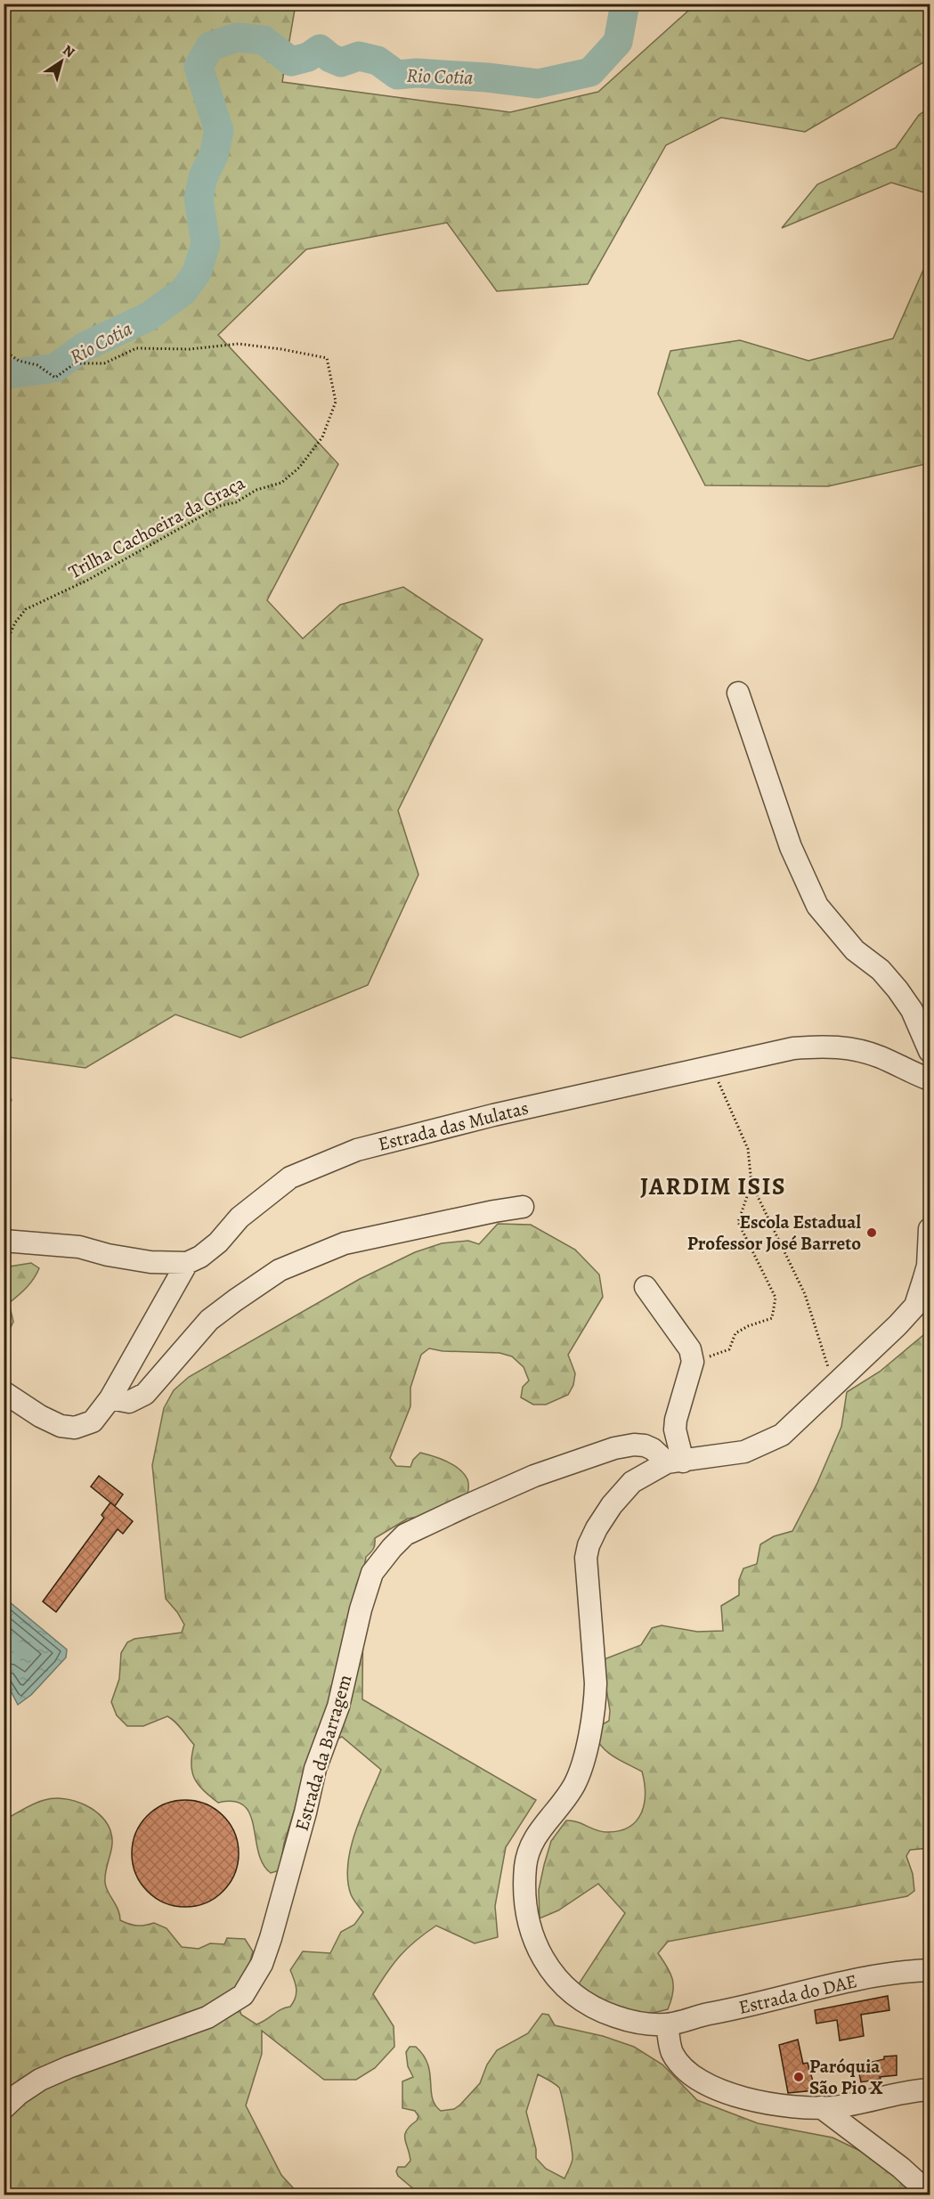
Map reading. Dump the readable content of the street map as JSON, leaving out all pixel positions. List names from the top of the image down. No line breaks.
{"streets":{"street":["Estrada das Mulatas","Estrada da Barragem","Estrada do DAE"],"path":["Trilha Cachoeira da Graça"]},"crossings":[["Estrada da Barragem","Estrada do DAE"]],"districts":["JARDIM ISIS"],"water":["Rio Cotia"],"places":["Escola Estadual Professor José Barreto","Paróquia São Pio X"],"north":"top right"}
